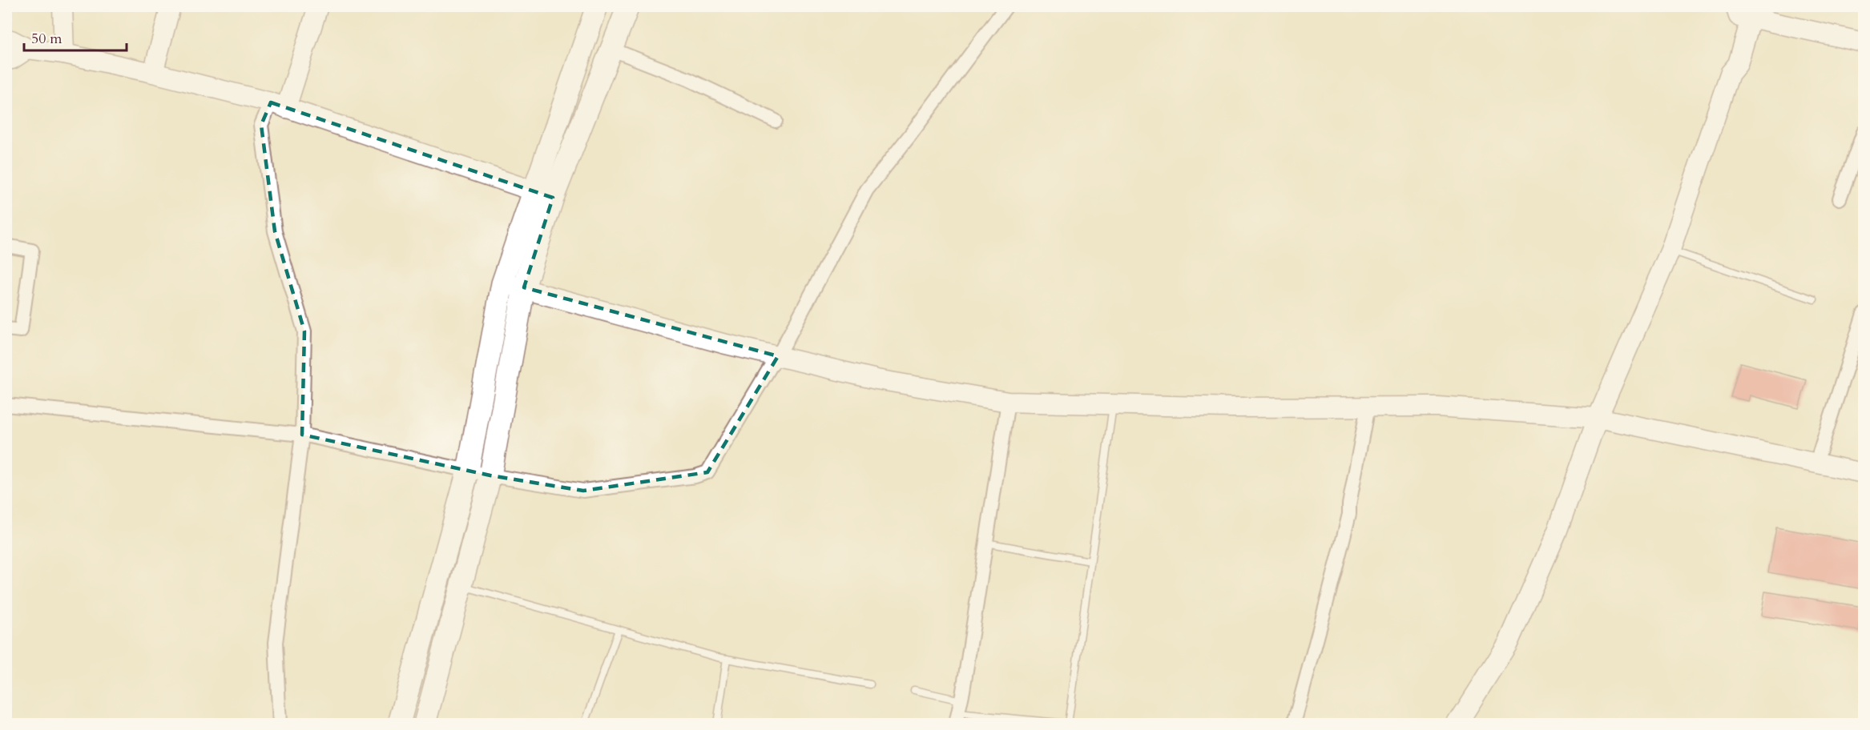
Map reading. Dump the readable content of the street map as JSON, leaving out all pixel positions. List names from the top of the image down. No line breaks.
{"scale_bar":"50 m"}
